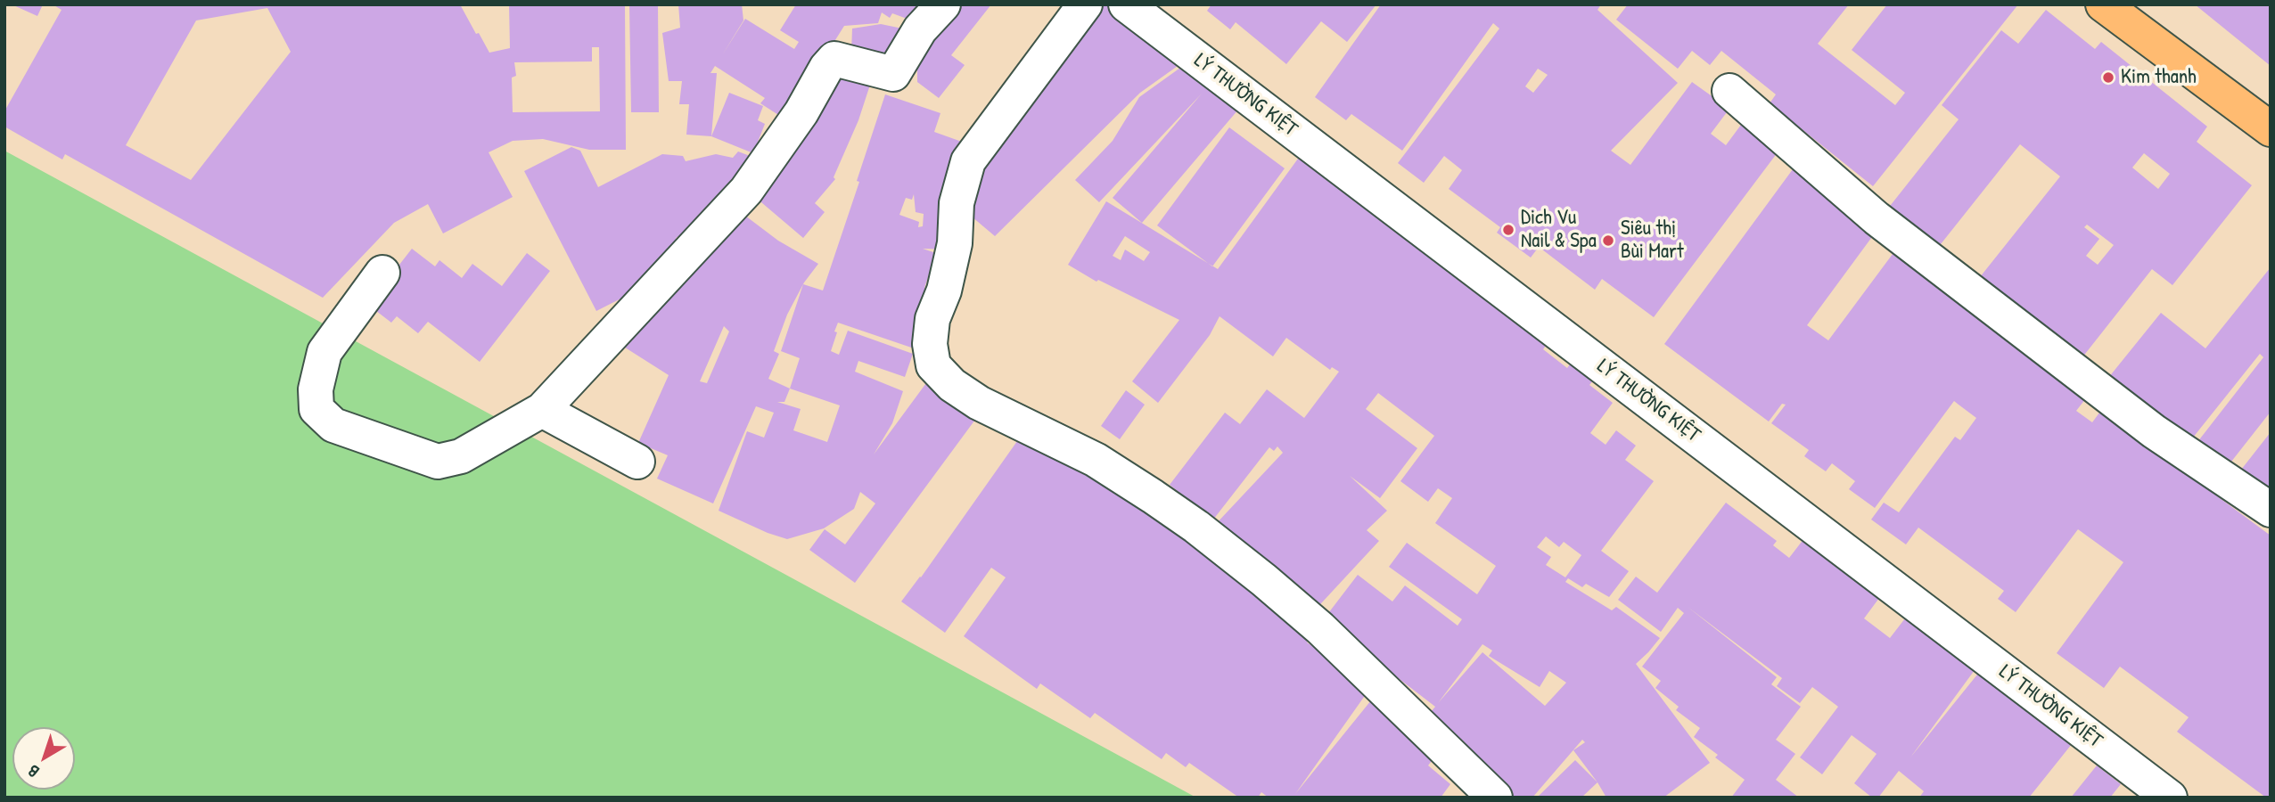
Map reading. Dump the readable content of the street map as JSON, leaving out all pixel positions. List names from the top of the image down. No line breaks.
{"streets":{"street":["LÝ THƯỜNG KIỆT"]},"places":["Kim thanh","Dich Vu Nail & Spa","Siêu thị Bùi Mart"],"north":"bottom left"}
